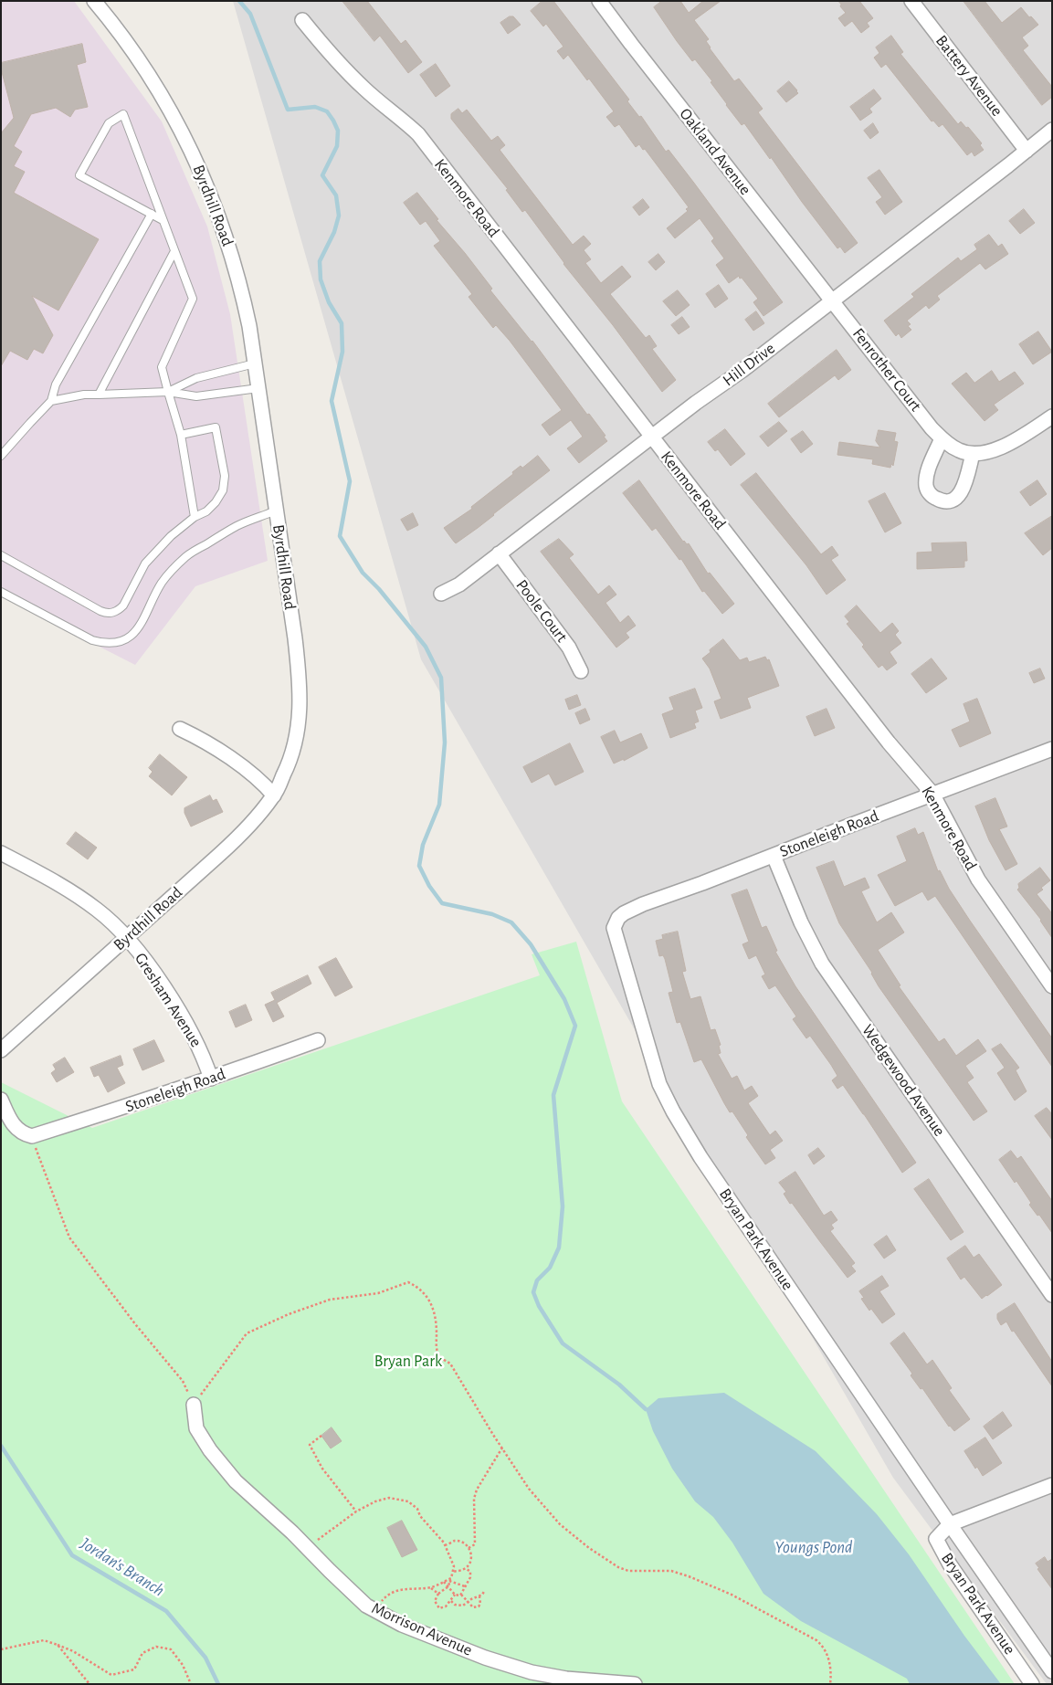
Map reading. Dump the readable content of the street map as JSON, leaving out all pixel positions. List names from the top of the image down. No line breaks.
{"streets":{"street":["Battery Avenue","Oakland Avenue","Kenmore Road","Byrdhill Road","Hill Drive","Fenrother Court","Poole Court","Stoneleigh Road","Gresham Avenue","Wedgewood Avenue","Bryan Park Avenue","Morrison Avenue"]},"crossings":[["Battery Avenue","Hill Drive"],["Oakland Avenue","Hill Drive"],["Oakland Avenue","Fenrother Court"],["Kenmore Road","Hill Drive"],["Kenmore Road","Stoneleigh Road"],["Byrdhill Road","Gresham Avenue"],["Hill Drive","Fenrother Court"],["Hill Drive","Poole Court"],["Stoneleigh Road","Gresham Avenue"],["Stoneleigh Road","Wedgewood Avenue"],["Stoneleigh Road","Bryan Park Avenue"]],"water":["Youngs Pond","Jordan's Branch"],"parks":["Bryan Park"]}
